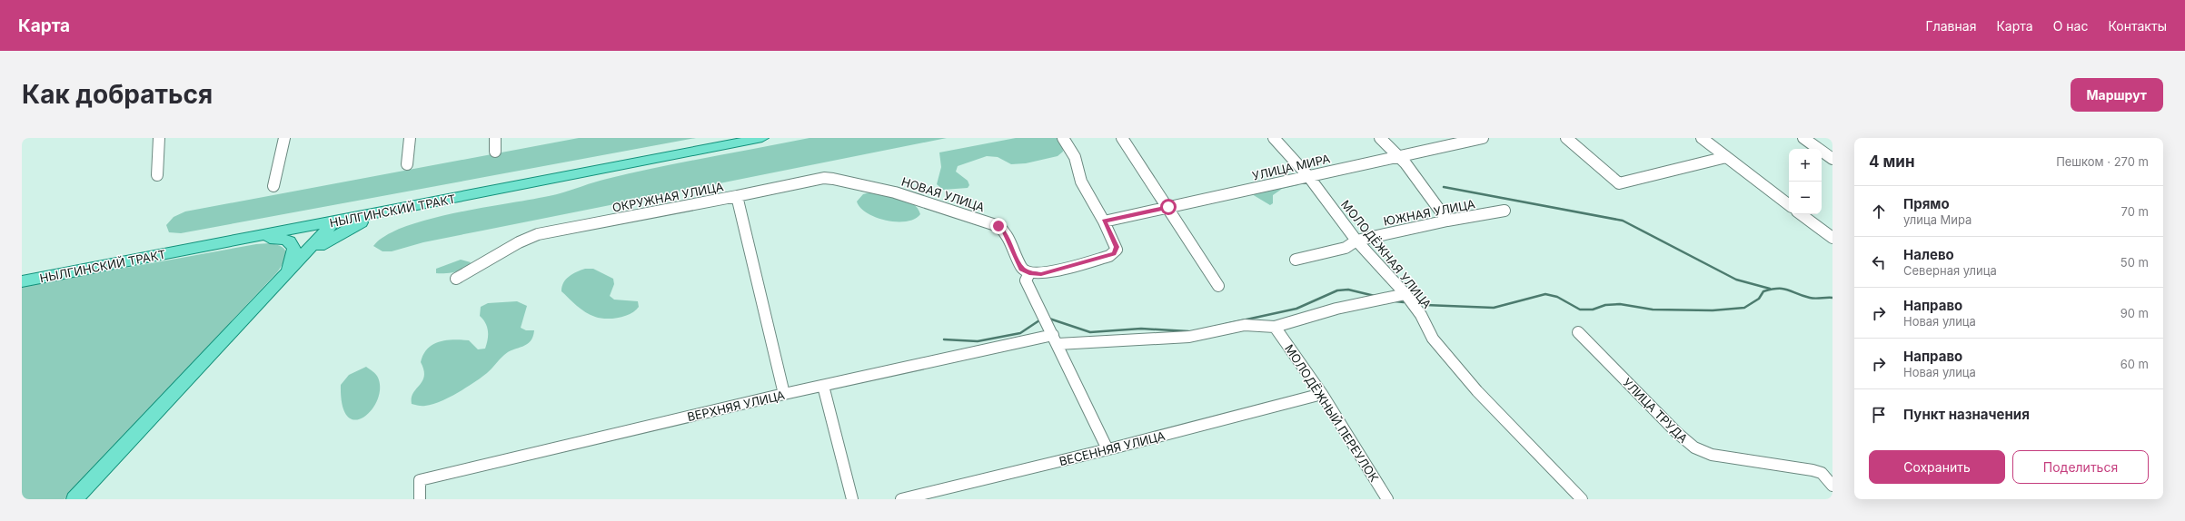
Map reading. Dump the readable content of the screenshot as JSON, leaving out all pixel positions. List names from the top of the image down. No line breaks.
{"streets":{"main road":["НЫЛГИНСКИЙ ТРАКТ"],"street":["УЛИЦА МИРА","НОВАЯ УЛИЦА","ОКРУЖНАЯ УЛИЦА","ЮЖНАЯ УЛИЦА","МОЛОДЁЖНАЯ УЛИЦА","ВЕРХНЯЯ УЛИЦА","УЛИЦА ТРУДА","МОЛОДЁЖНЫЙ ПЕРЕУЛОК","ВЕСЕННЯЯ УЛИЦА"]},"crossings":[["УЛИЦА МИРА","МОЛОДЁЖНАЯ УЛИЦА"],["НОВАЯ УЛИЦА","ОКРУЖНАЯ УЛИЦА"],["ОКРУЖНАЯ УЛИЦА","ВЕРХНЯЯ УЛИЦА"],["ЮЖНАЯ УЛИЦА","МОЛОДЁЖНАЯ УЛИЦА"],["МОЛОДЁЖНАЯ УЛИЦА","ВЕРХНЯЯ УЛИЦА"],["ВЕРХНЯЯ УЛИЦА","МОЛОДЁЖНЫЙ ПЕРЕУЛОК"],["МОЛОДЁЖНЫЙ ПЕРЕУЛОК","ВЕСЕННЯЯ УЛИЦА"]],"page":{"header":"Карта","nav":["Главная","Карта","О нас","Контакты"],"buttons":["Маршрут",["Сохранить","Поделиться"]],"title":"Как добраться","heading":["4 мин","Пешком · 270 m"],"map_buttons":["+","−"],"list":[["Прямо","улица Мира","70 m"],["Налево","Северная улица","50 m"],["Направо","Новая улица","90 m"],["Направо","Новая улица","60 m"],"Пункт назначения"]}}
